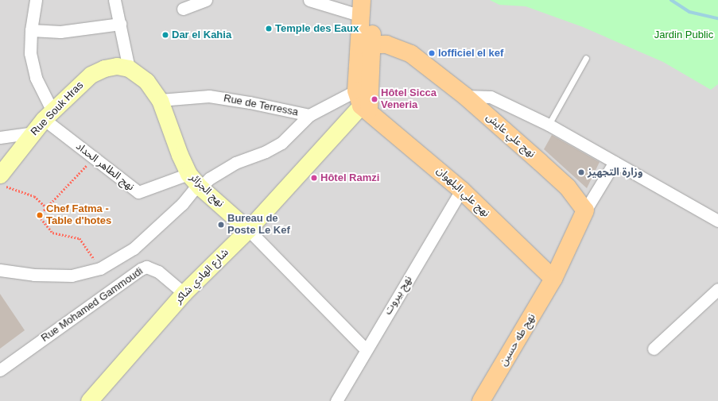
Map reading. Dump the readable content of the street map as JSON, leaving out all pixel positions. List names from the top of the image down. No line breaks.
{"streets":{"main road":["Rue Souk Hras","نهج علي عايش","نهج الجزائر","نهج علي البلهوان","شارع الهادي شاكر","نهج طه حسين"],"street":["Rue de Terressa","نهج الطاهر الحداد","نهج بيروت","Rue Mohamed Gammoudi"]},"crossings":[["Rue de Terressa","نهج الجزائر"],["Rue de Terressa","نهج علي البلهوان"],["Rue de Terressa","شارع الهادي شاكر"],["Rue Souk Hras","نهج الطاهر الحداد"],["Rue Souk Hras","نهج الجزائر"],["نهج الطاهر الحداد","نهج الجزائر"],["نهج الجزائر","شارع الهادي شاكر"],["نهج الجزائر","نهج بيروت"],["نهج علي البلهوان","شارع الهادي شاكر"],["نهج علي البلهوان","نهج بيروت"],["نهج علي البلهوان","نهج طه حسين"],["شارع الهادي شاكر","Rue Mohamed Gammoudi"]],"parks":["Jardin Public"],"places":["Temple des Eaux","Dar el Kahia","lofficiel el kef","Hôtel Sicca Veneria","وزارة التجهيز","Hôtel Ramzi","Chef Fatma - Table d'hotes","Bureau de Poste Le Kef"]}
